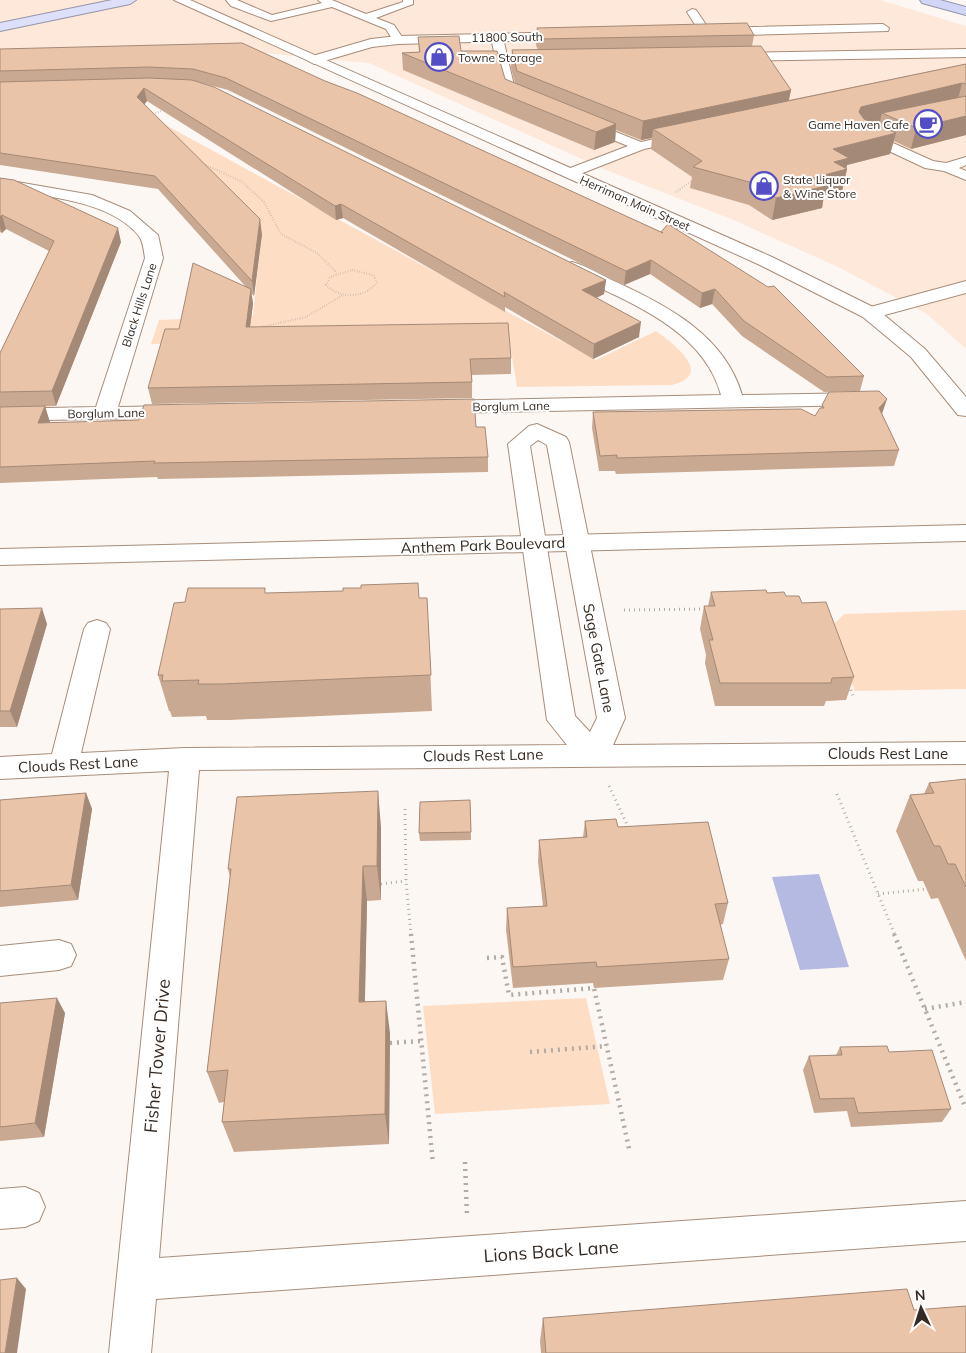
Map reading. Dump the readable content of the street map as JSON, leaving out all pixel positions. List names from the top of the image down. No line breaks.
{"streets":{"street":["11800 South","Herriman Main Street","Black Hills Lane","Borglum Lane","Anthem Park Boulevard","Sage Gate Lane","Clouds Rest Lane","Fisher Tower Drive","Lions Back Lane"]},"crossings":[["11800 South","Herriman Main Street"],["Black Hills Lane","Borglum Lane"],["Anthem Park Boulevard","Sage Gate Lane"],["Sage Gate Lane","Clouds Rest Lane"],["Clouds Rest Lane","Fisher Tower Drive"],["Fisher Tower Drive","Lions Back Lane"]],"places":{"shop":["Towne Storage","State Liquor & Wine Store"],"cafe":["Game Haven Cafe"]},"north":"top"}
